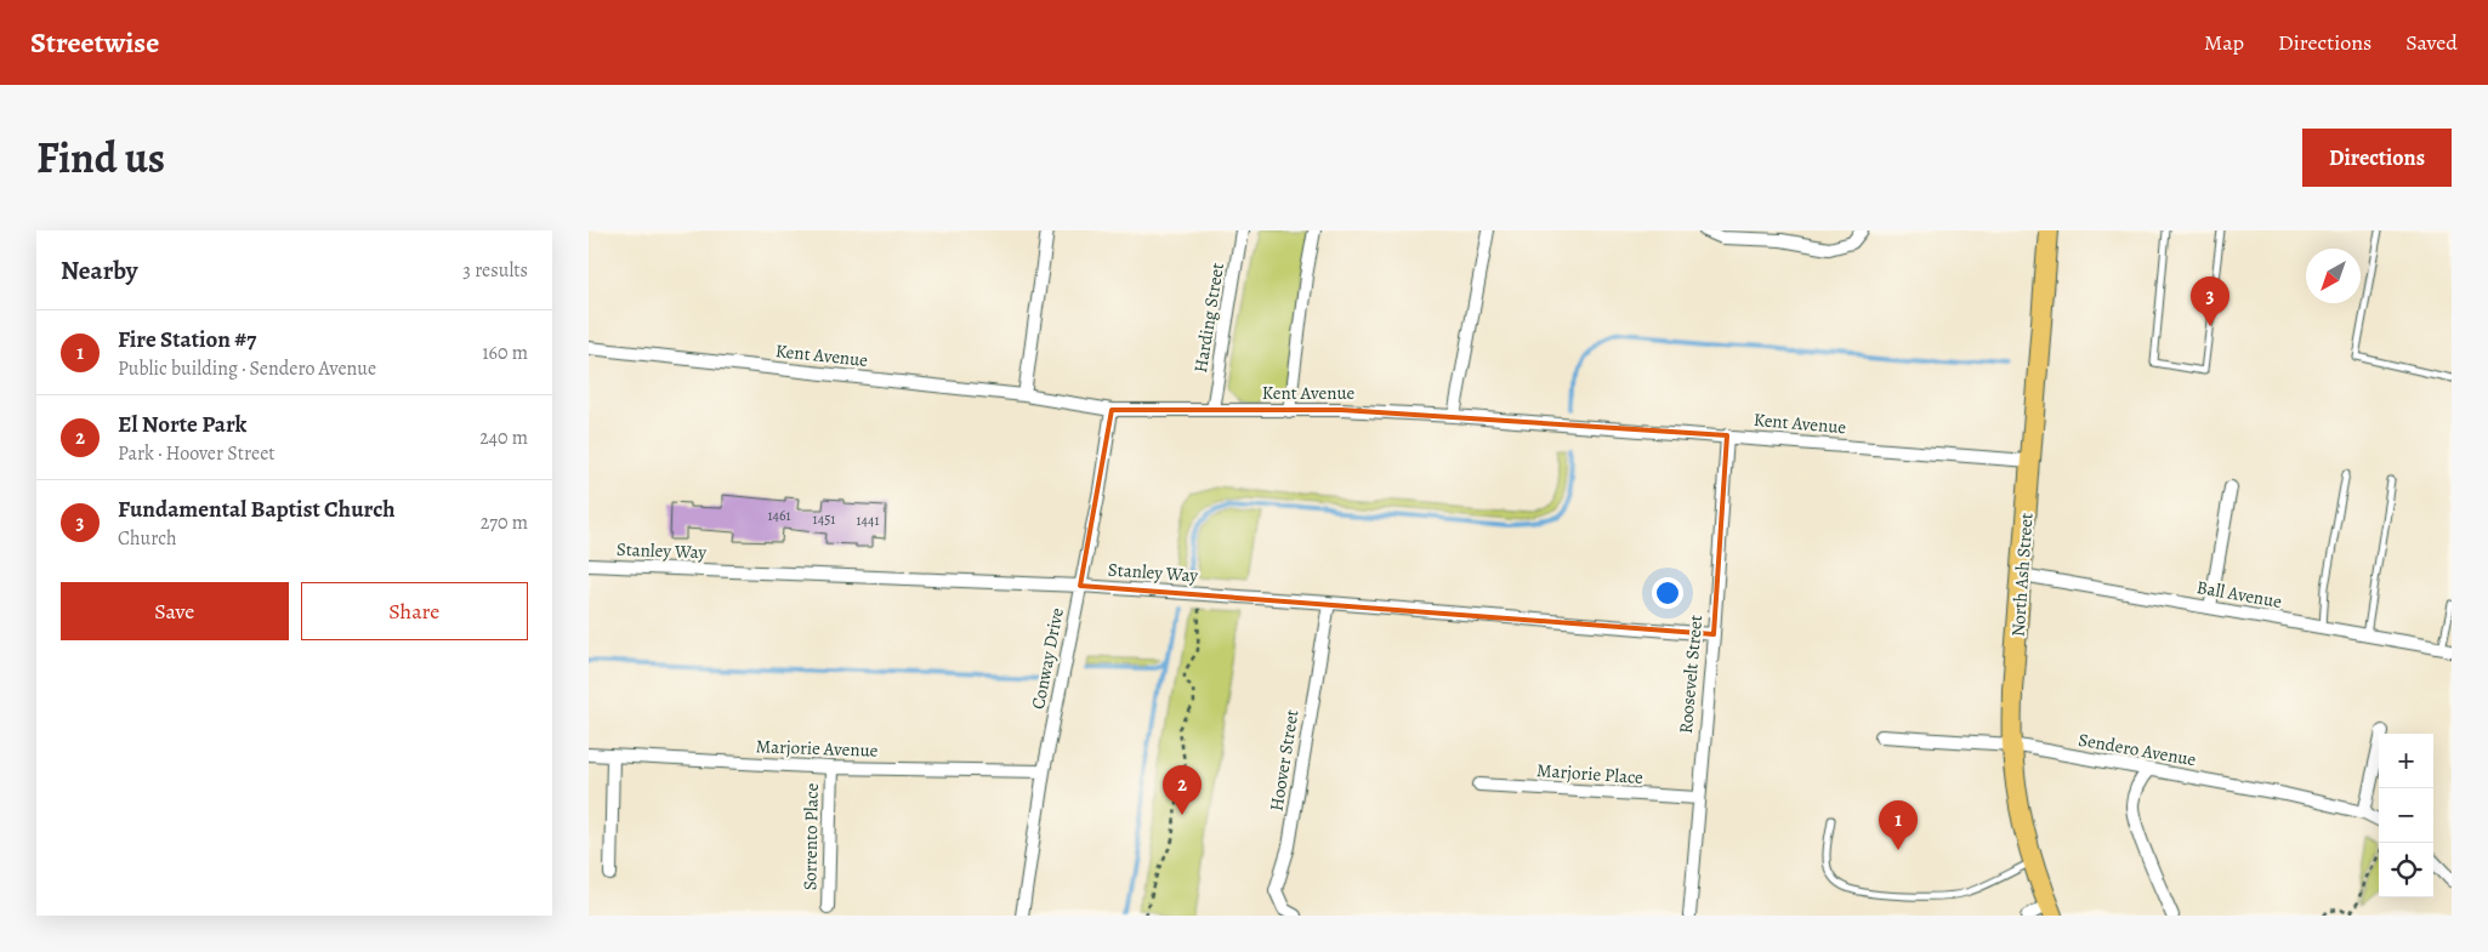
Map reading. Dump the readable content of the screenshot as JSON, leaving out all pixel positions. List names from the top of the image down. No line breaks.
{"streets":{"main road":["North Ash Street"],"street":["Harding Street","Kent Avenue","Stanley Way","Ball Avenue","Conway Drive","Roosevelt Street","Marjorie Avenue","Sendero Avenue","Hoover Street","Marjorie Place","Sorrento Place"]},"crossings":[["Harding Street","Kent Avenue"],["Kent Avenue","North Ash Street"],["Kent Avenue","Conway Drive"],["Kent Avenue","Roosevelt Street"],["Stanley Way","Conway Drive"],["Stanley Way","Roosevelt Street"],["Stanley Way","Hoover Street"],["North Ash Street","Ball Avenue"],["North Ash Street","Sendero Avenue"],["Conway Drive","Marjorie Avenue"],["Roosevelt Street","Marjorie Place"],["Marjorie Avenue","Sorrento Place"]],"house_numbers":["1461","1451","1441"],"north":"bottom left","page":{"header":"Streetwise","nav":["Map","Directions","Saved"],"title":"Find us","buttons":["Directions",["Save","Share"]],"heading":["Nearby","3 results"],"pins":["3","2","1"],"list":[{"mark":"1","name":"Fire Station #7","note":"Public building · Sendero Avenue","value":"160 m"},{"mark":"2","name":"El Norte Park","note":"Park · Hoover Street","value":"240 m"},{"mark":"3","name":"Fundamental Baptist Church","note":"Church","value":"270 m"}],"map_buttons":["+","−"]}}
